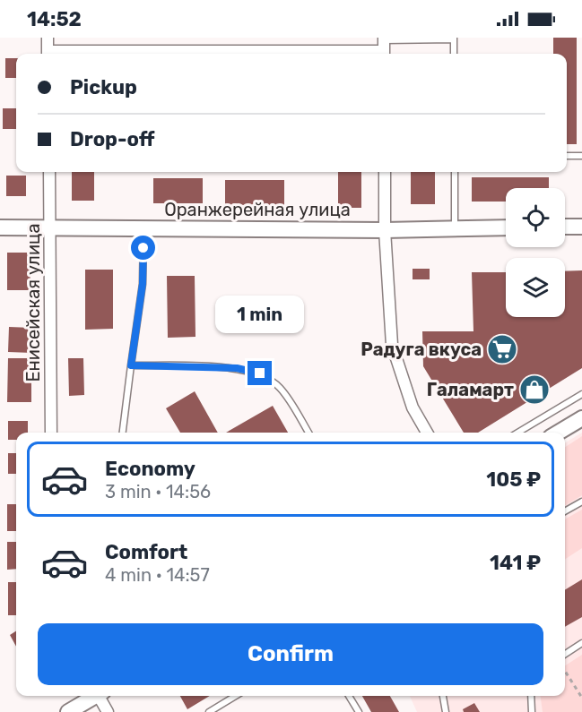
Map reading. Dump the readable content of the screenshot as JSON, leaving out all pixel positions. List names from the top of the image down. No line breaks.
{"streets":{"main road":["Оранжерейная улица"],"street":["Енисейская улица"]},"crossings":[["Оранжерейная улица","Енисейская улица"]],"places":{"supermarket":["Радуга вкуса"],"shop":["Галамарт"]},"page":{"status":"14:52","banner":["Pickup","Drop-off"],"bubble":"1 min","list":[{"name":"Economy","note":"3 min · 14:56","value":"105 ₽"},{"name":"Comfort","note":"4 min · 14:57","value":"141 ₽"}],"buttons":"Confirm"}}
